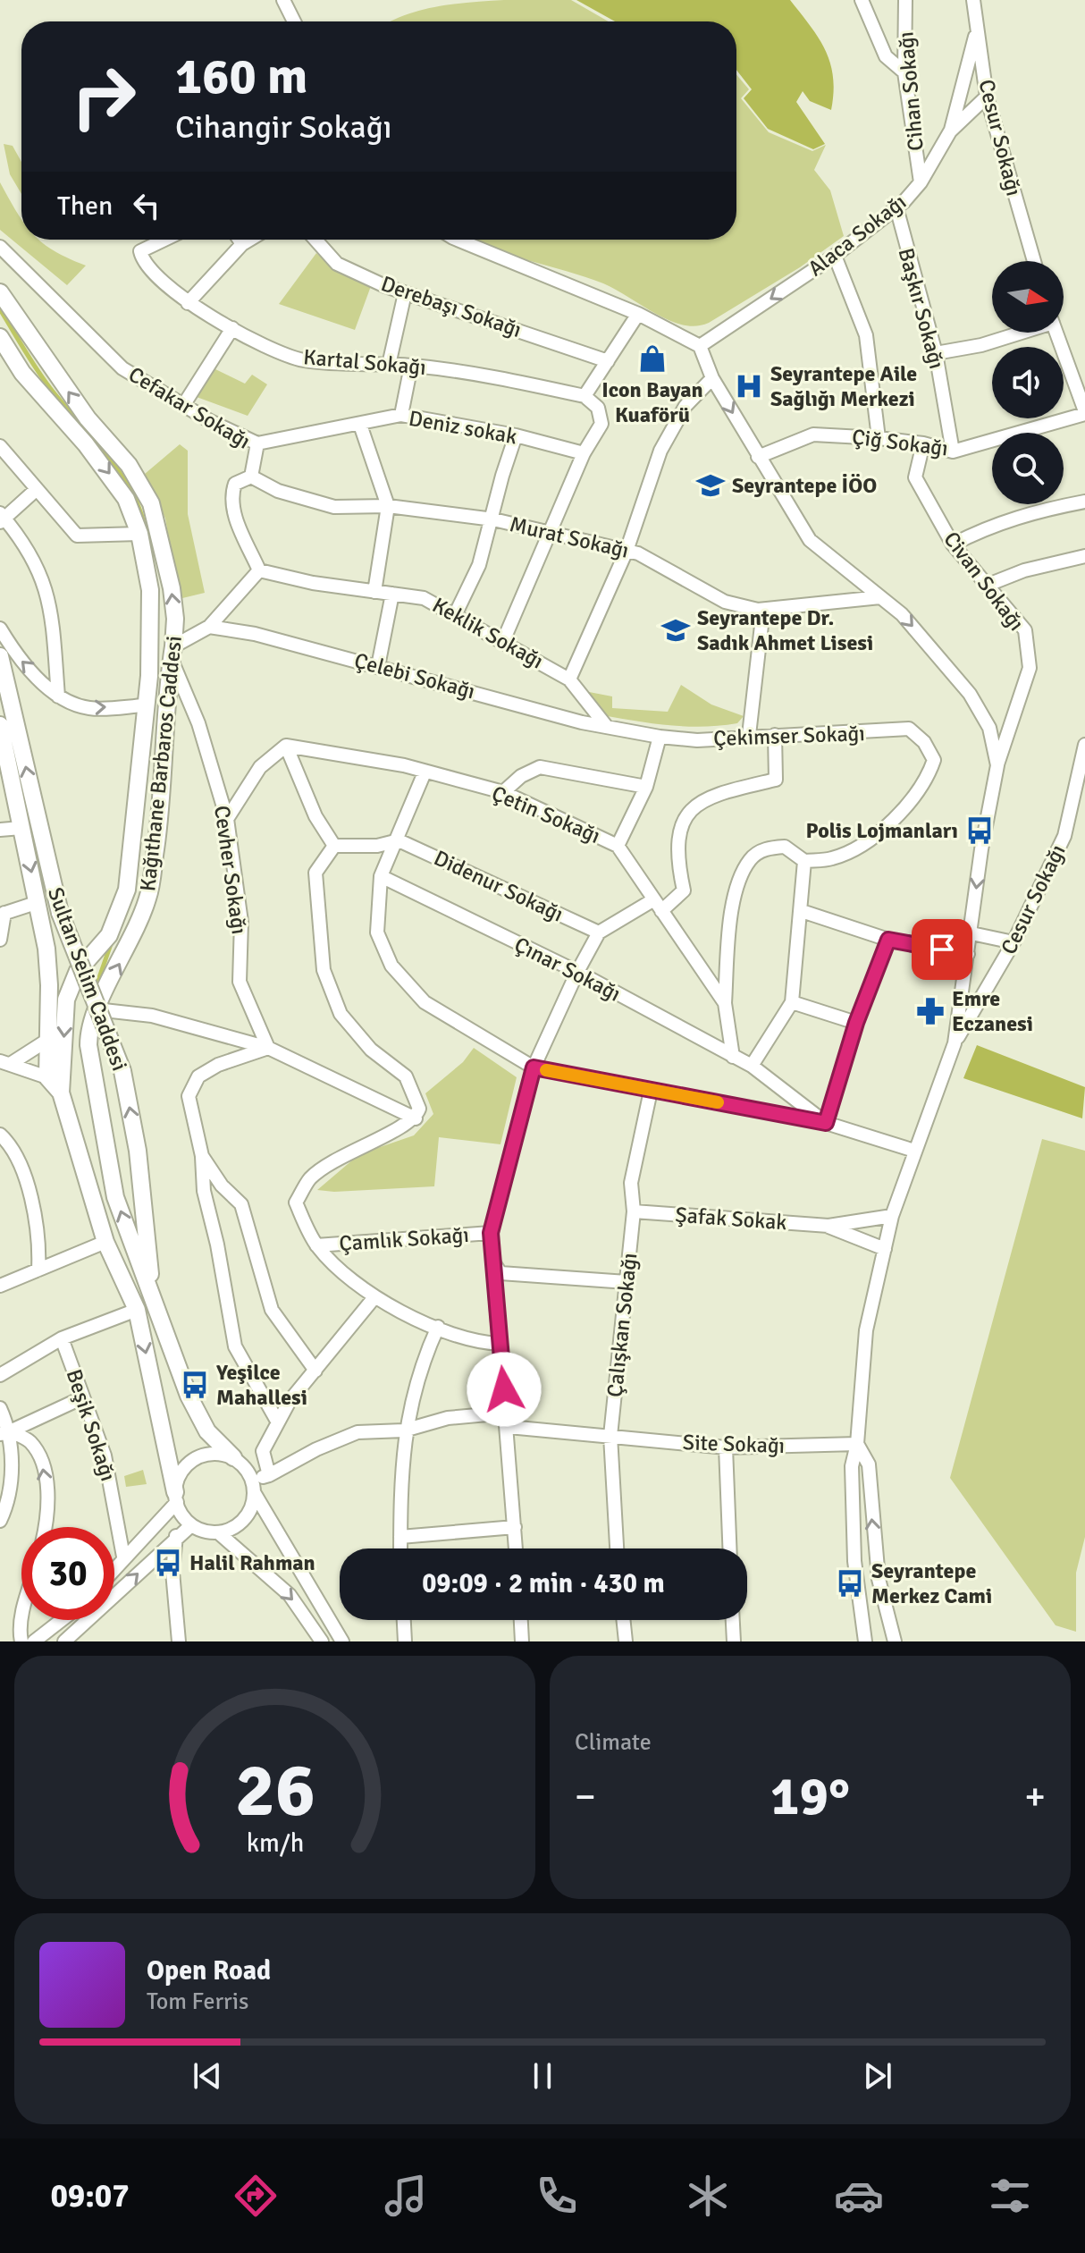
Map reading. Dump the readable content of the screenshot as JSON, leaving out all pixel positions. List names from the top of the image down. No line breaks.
{"streets":{"main road":["Kağıthane Barbaros Caddesi","Sultan Selim Caddesi"],"street":["Cihan Sokağı","Cesur Sokağı","Alaca Sokağı","Derebaşı Sokağı","Başkır Sokağı","Kartal Sokağı","Cefakar Sokağı","Deniz sokak","Çiğ Sokağı","Murat Sokağı","Civan Sokağı","Keklik Sokağı","Çelebi Sokağı","Çekimser Sokağı","Çetin Sokağı","Cevher Sokağı","Didenur Sokağı","Çınar Sokağı","Şafak Sokak","Çamlık Sokağı","Çalışkan Sokağı","Beşik Sokağı","Site Sokağı"]},"crossings":[["Cihan Sokağı","Alaca Sokağı"],["Cesur Sokağı","Alaca Sokağı"],["Cesur Sokağı","Civan Sokağı"],["Alaca Sokağı","Başkır Sokağı"],["Başkır Sokağı","Çiğ Sokağı"],["Cefakar Sokağı","Deniz sokak"],["Cefakar Sokağı","Murat Sokağı"],["Cefakar Sokağı","Keklik Sokağı"],["Çiğ Sokağı","Civan Sokağı"],["Keklik Sokağı","Çelebi Sokağı"],["Çelebi Sokağı","Çekimser Sokağı"],["Kağıthane Barbaros Caddesi","Cevher Sokağı"],["Kağıthane Barbaros Caddesi","Sultan Selim Caddesi"],["Çetin Sokağı","Çınar Sokağı"],["Şafak Sokak","Çalışkan Sokağı"],["Çalışkan Sokağı","Site Sokağı"]],"one_way":["Alaca Sokağı"],"places":{"shop":["Icon Bayan Kuaförü"],"hospital":["Seyrantepe Aile Sağlığı Merkezi"],"school or university":["Seyrantepe İÖO","Seyrantepe Dr. Sadık Ahmet Lisesi"],"bus stop":["Polis Lojmanları","Yeşilce Mahallesi","Halil Rahman","Seyrantepe Merkez Cami"],"pharmacy":["Emre Eczanesi"]},"north":"right","page":{"turn":["160 m","Cihangir Sokağı"],"then":"Then","limit":"30","trip":"09:09 · 2 min · 430 m","tile":"Climate","heat":["−","19°","+"],"song":["Open Road","Tom Ferris"],"tabs":"09:07","gauge":["26","km/h"]}}
